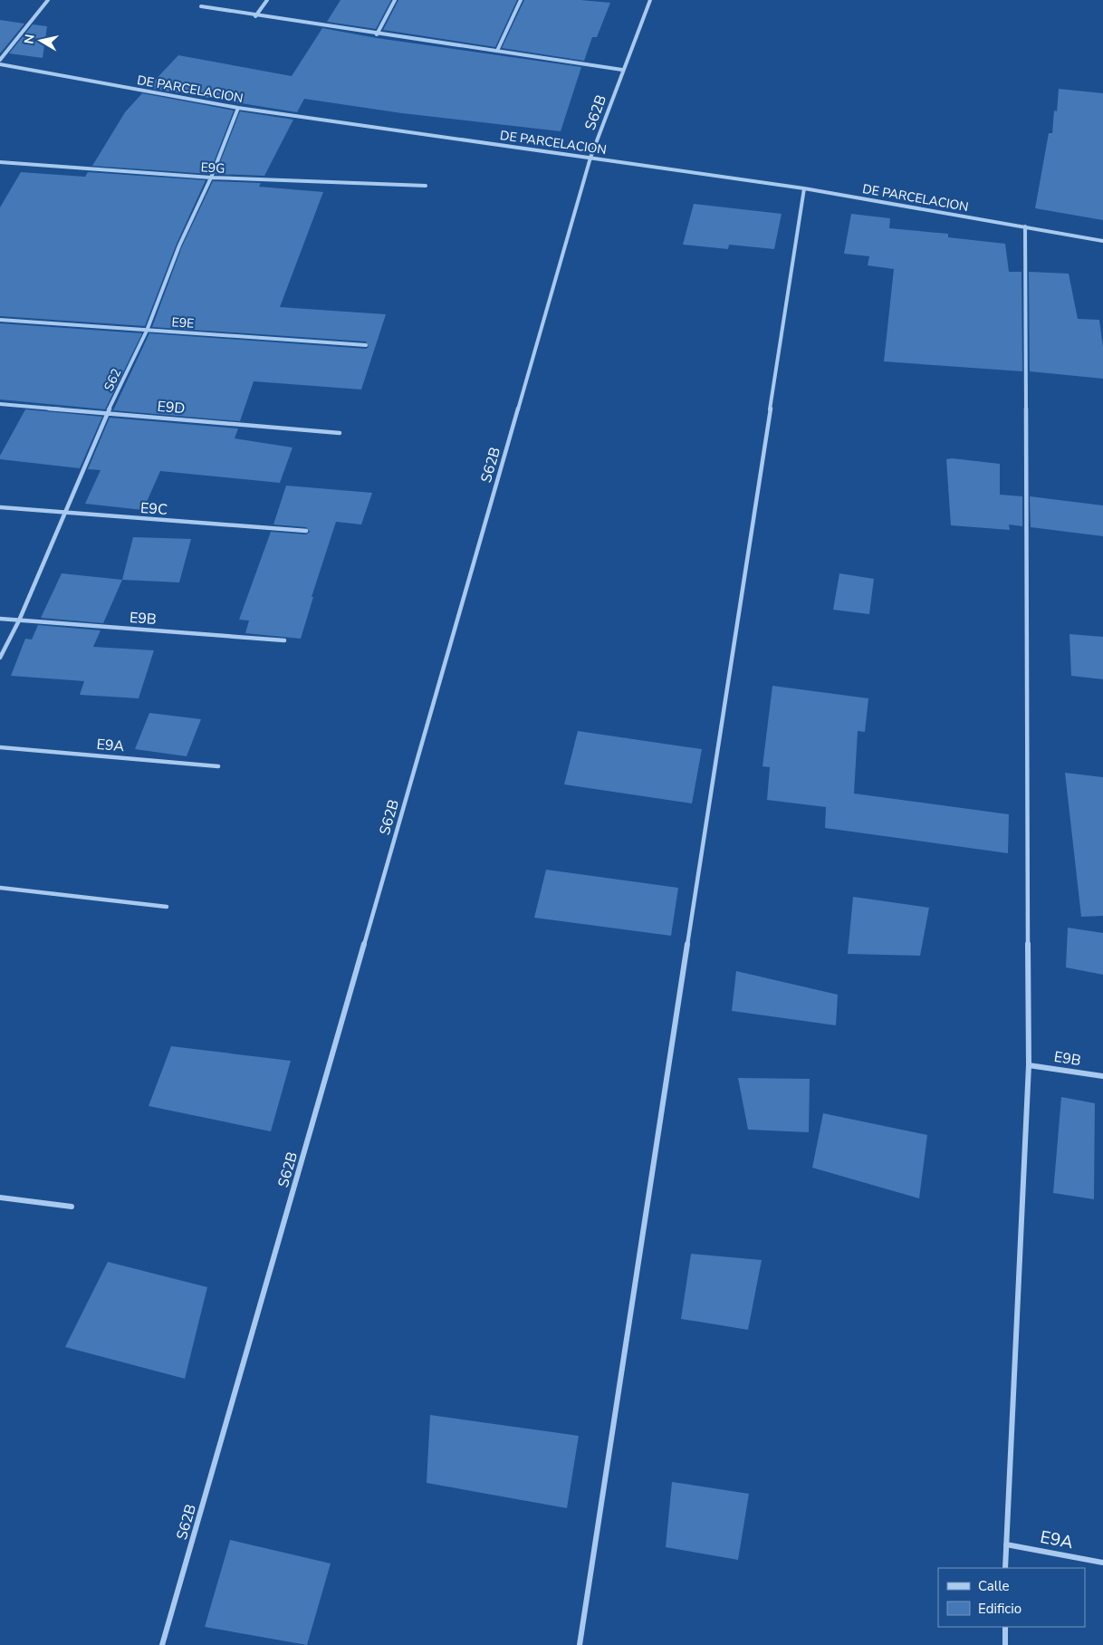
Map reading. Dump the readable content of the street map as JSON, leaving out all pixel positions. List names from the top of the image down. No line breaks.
{"streets":{"street":["DE PARCELACION","S62B","E9G","E9E","S62","E9D","E9C","E9B","E9A"]},"crossings":[["DE PARCELACION","S62B"],["DE PARCELACION","S62"],["E9G","S62"],["E9E","S62"],["S62","E9D"],["S62","E9C"],["S62","E9B"]],"legend":["Calle","Edificio"],"north":"left"}
